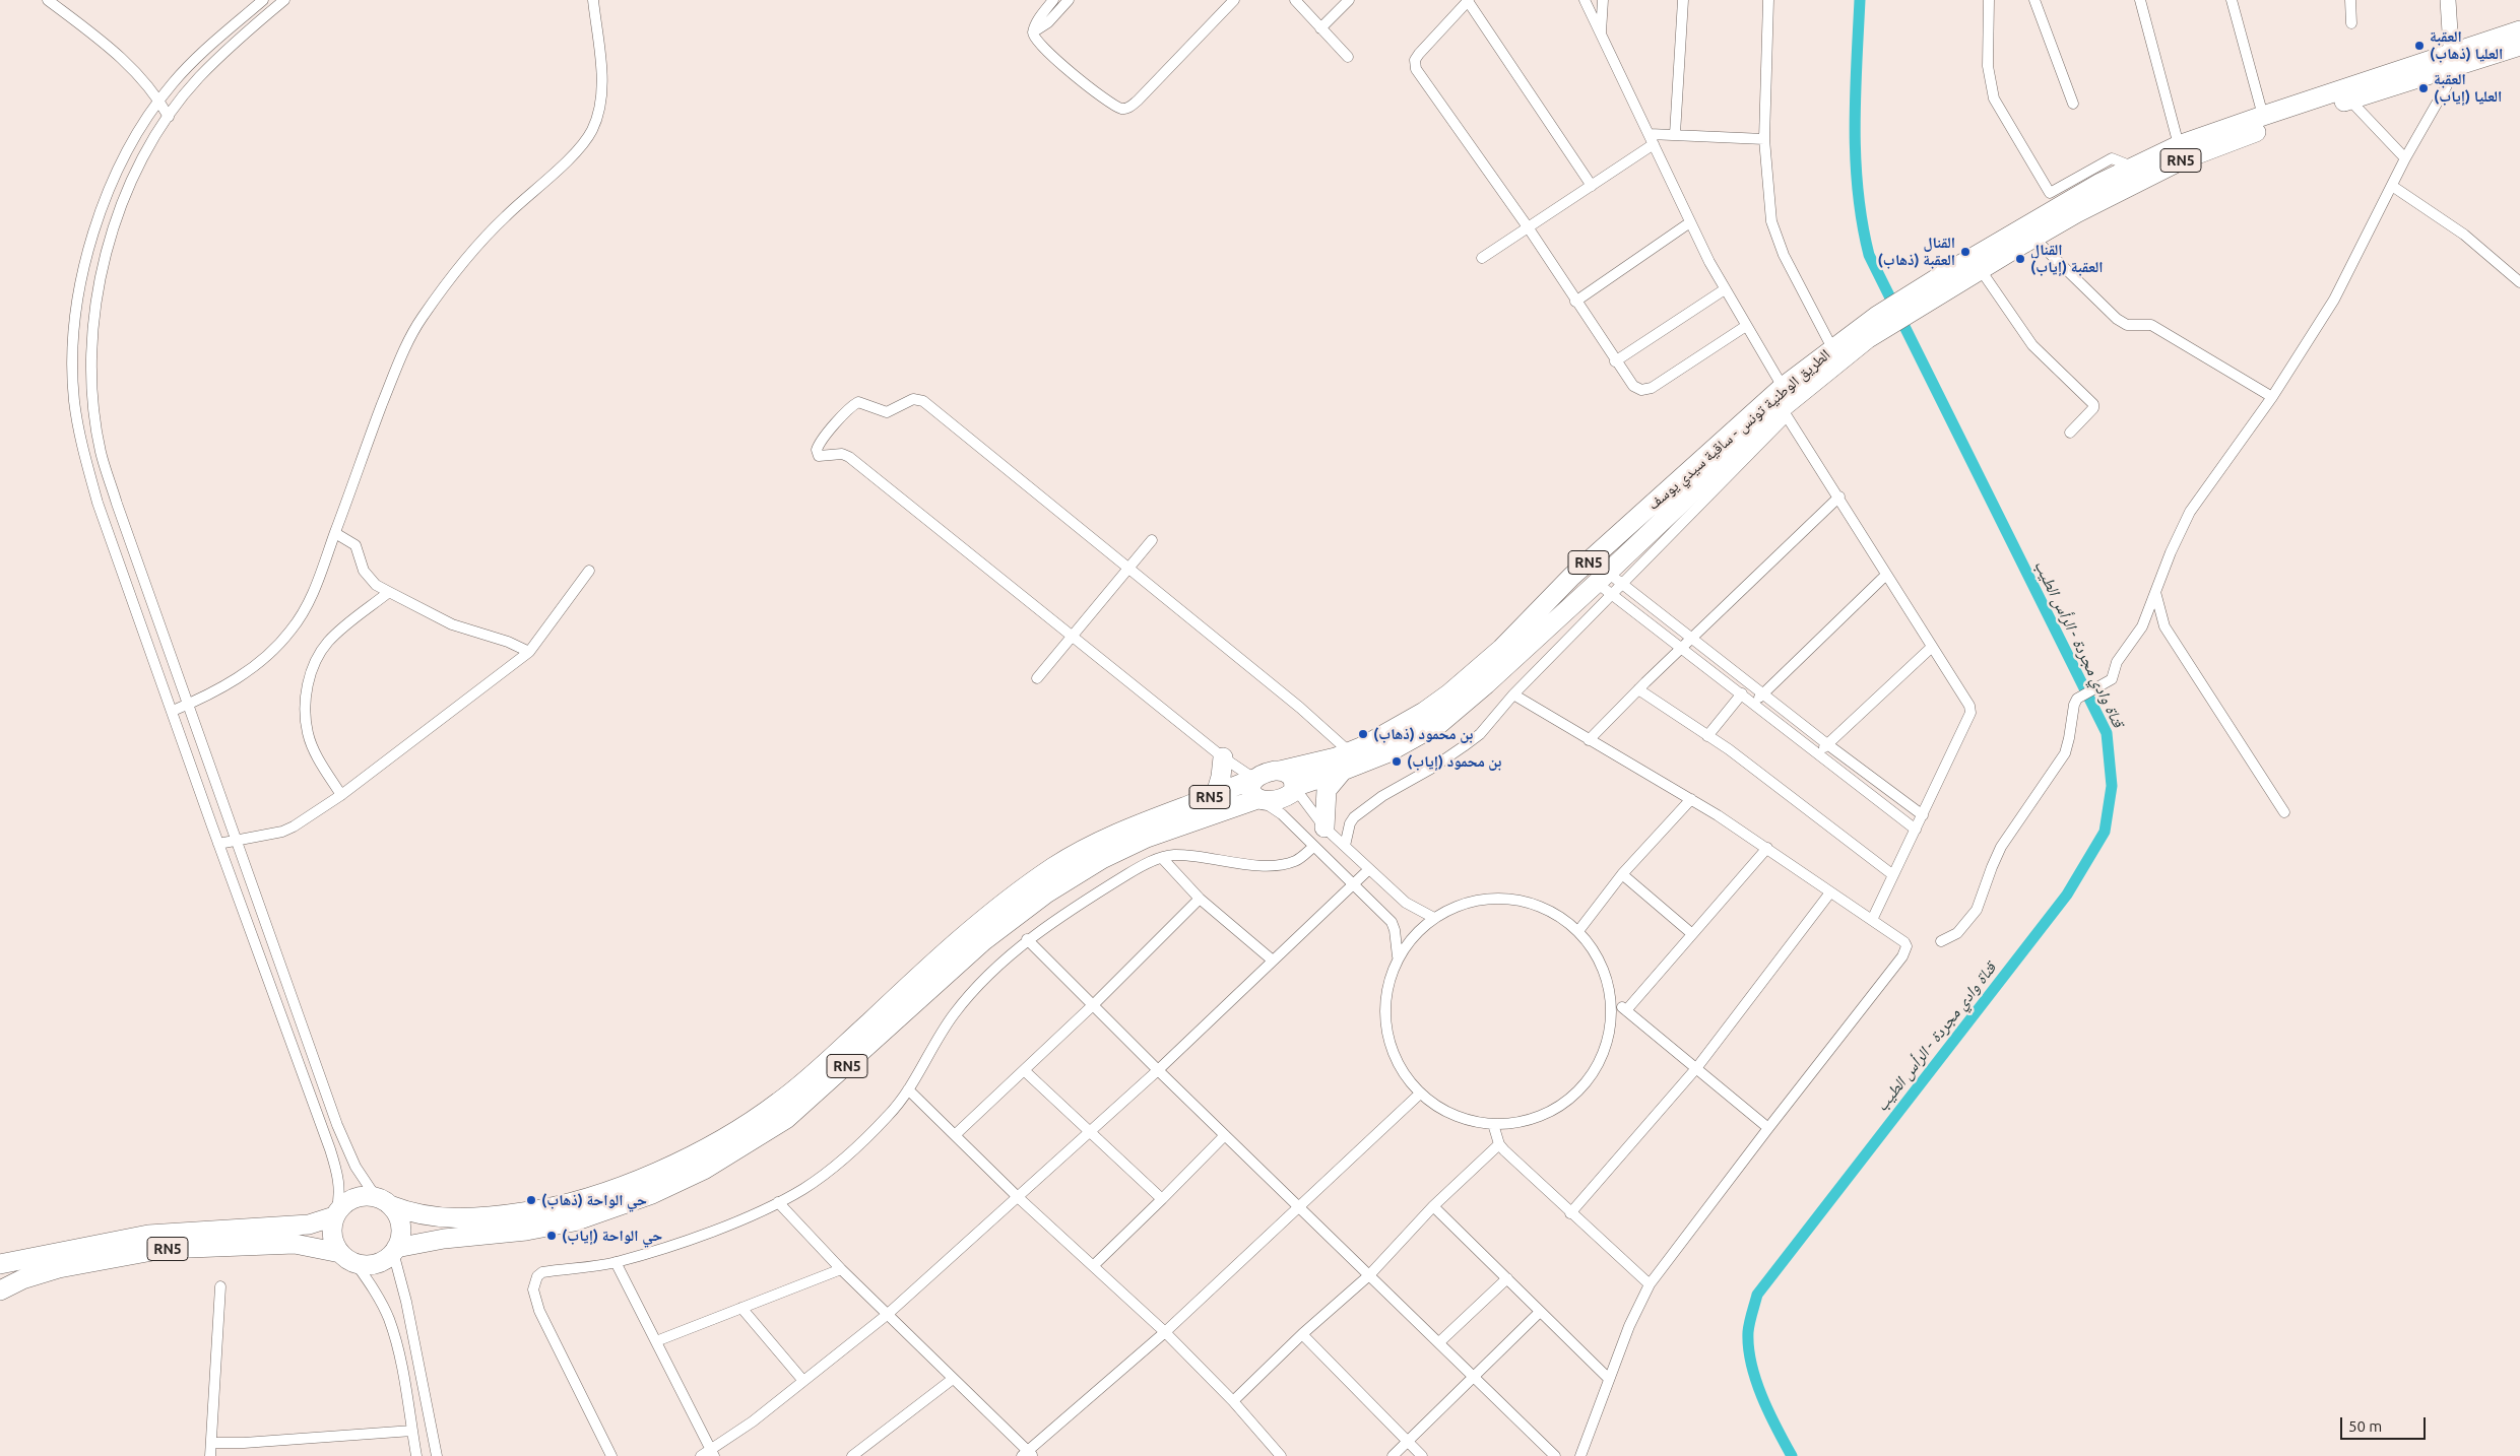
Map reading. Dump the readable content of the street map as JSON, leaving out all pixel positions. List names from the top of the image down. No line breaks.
{"streets":{"highway":["RN5","الطريق الوطنية تونس - ساقية سيدي يوسف"]},"crossings":[["RN5","الطريق الوطنية تونس - ساقية سيدي يوسف"]],"water":["قناة وادي مجردة - الرأس الطيب"],"places":["العقبة العليا (ذهاب)","العقبة العليا (إياب)","القنال العقبة (ذهاب)","القنال العقبة (إياب)","بن محمود (ذهاب)","بن محمود (إياب)","حي الواحة (ذهاب)","حي الواحة (إياب)"],"scale_bar":"50 m"}
